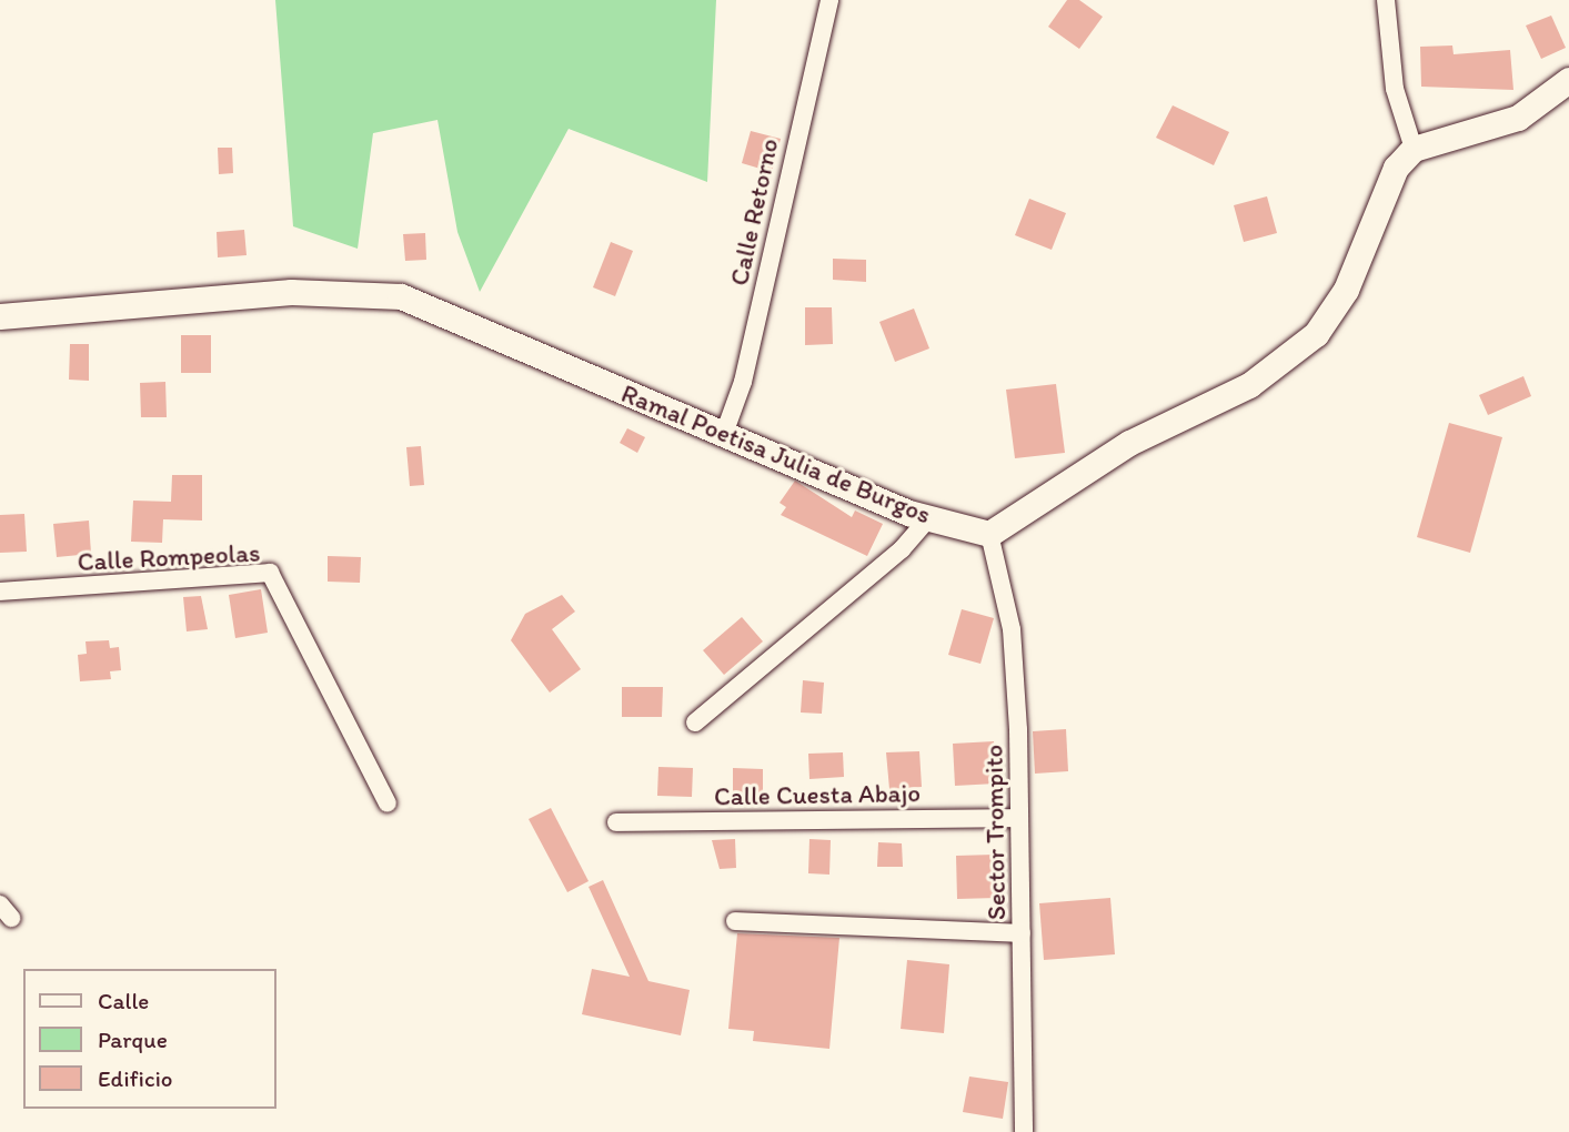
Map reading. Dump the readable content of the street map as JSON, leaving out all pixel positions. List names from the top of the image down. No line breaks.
{"streets":{"street":["Calle Retorno","Ramal Poetisa Julia de Burgos","Calle Rompeolas","Calle Cuesta Abajo","Sector Trompito"]},"crossings":[["Calle Retorno","Ramal Poetisa Julia de Burgos"],["Ramal Poetisa Julia de Burgos","Sector Trompito"],["Calle Cuesta Abajo","Sector Trompito"]],"legend":["Calle","Parque","Edificio"]}
